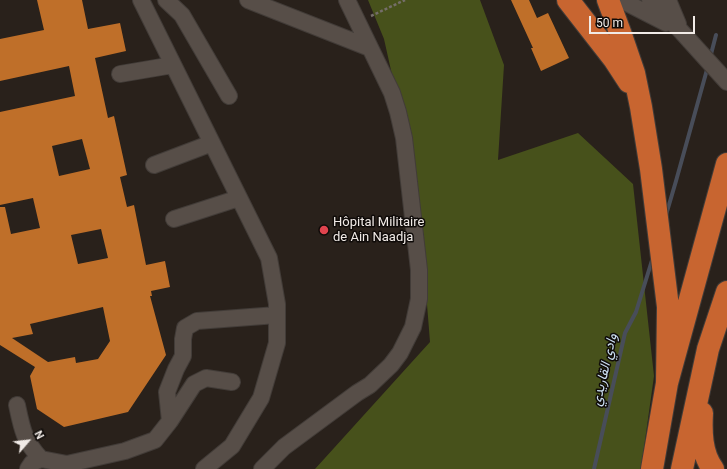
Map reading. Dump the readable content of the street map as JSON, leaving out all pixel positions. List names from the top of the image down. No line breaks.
{"water":["وادي القاريدي"],"places":["Hôpital Militaire de Ain Naadja"],"scale_bar":"50 m","north":"top right"}
